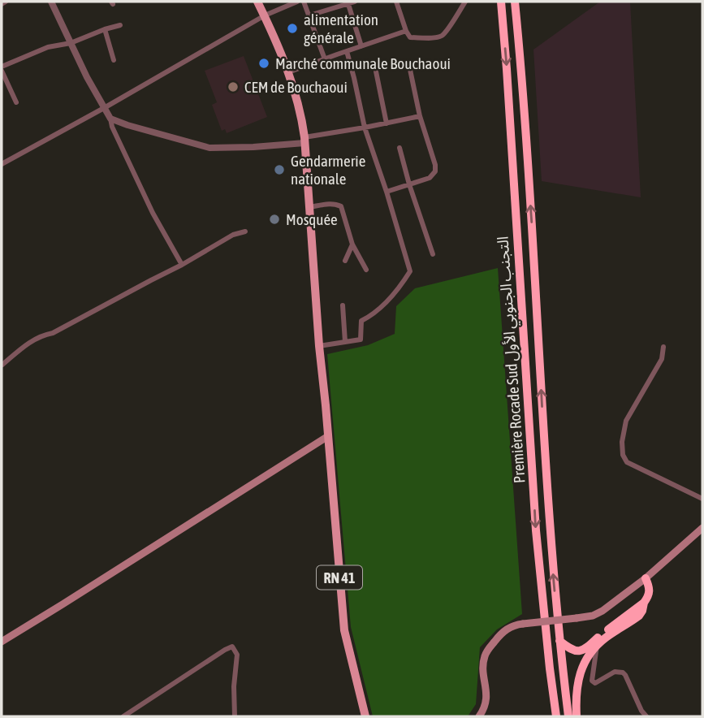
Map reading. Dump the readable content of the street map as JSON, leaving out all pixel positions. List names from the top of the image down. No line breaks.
{"streets":{"highway":["Première Rocade Sud التجنب الجنوبي الأول"],"main road":["RN 41"]},"places":["alimentation générale","Marché communale Bouchaoui","CEM de Bouchaoui","Gendarmerie nationale","Mosquée"]}
